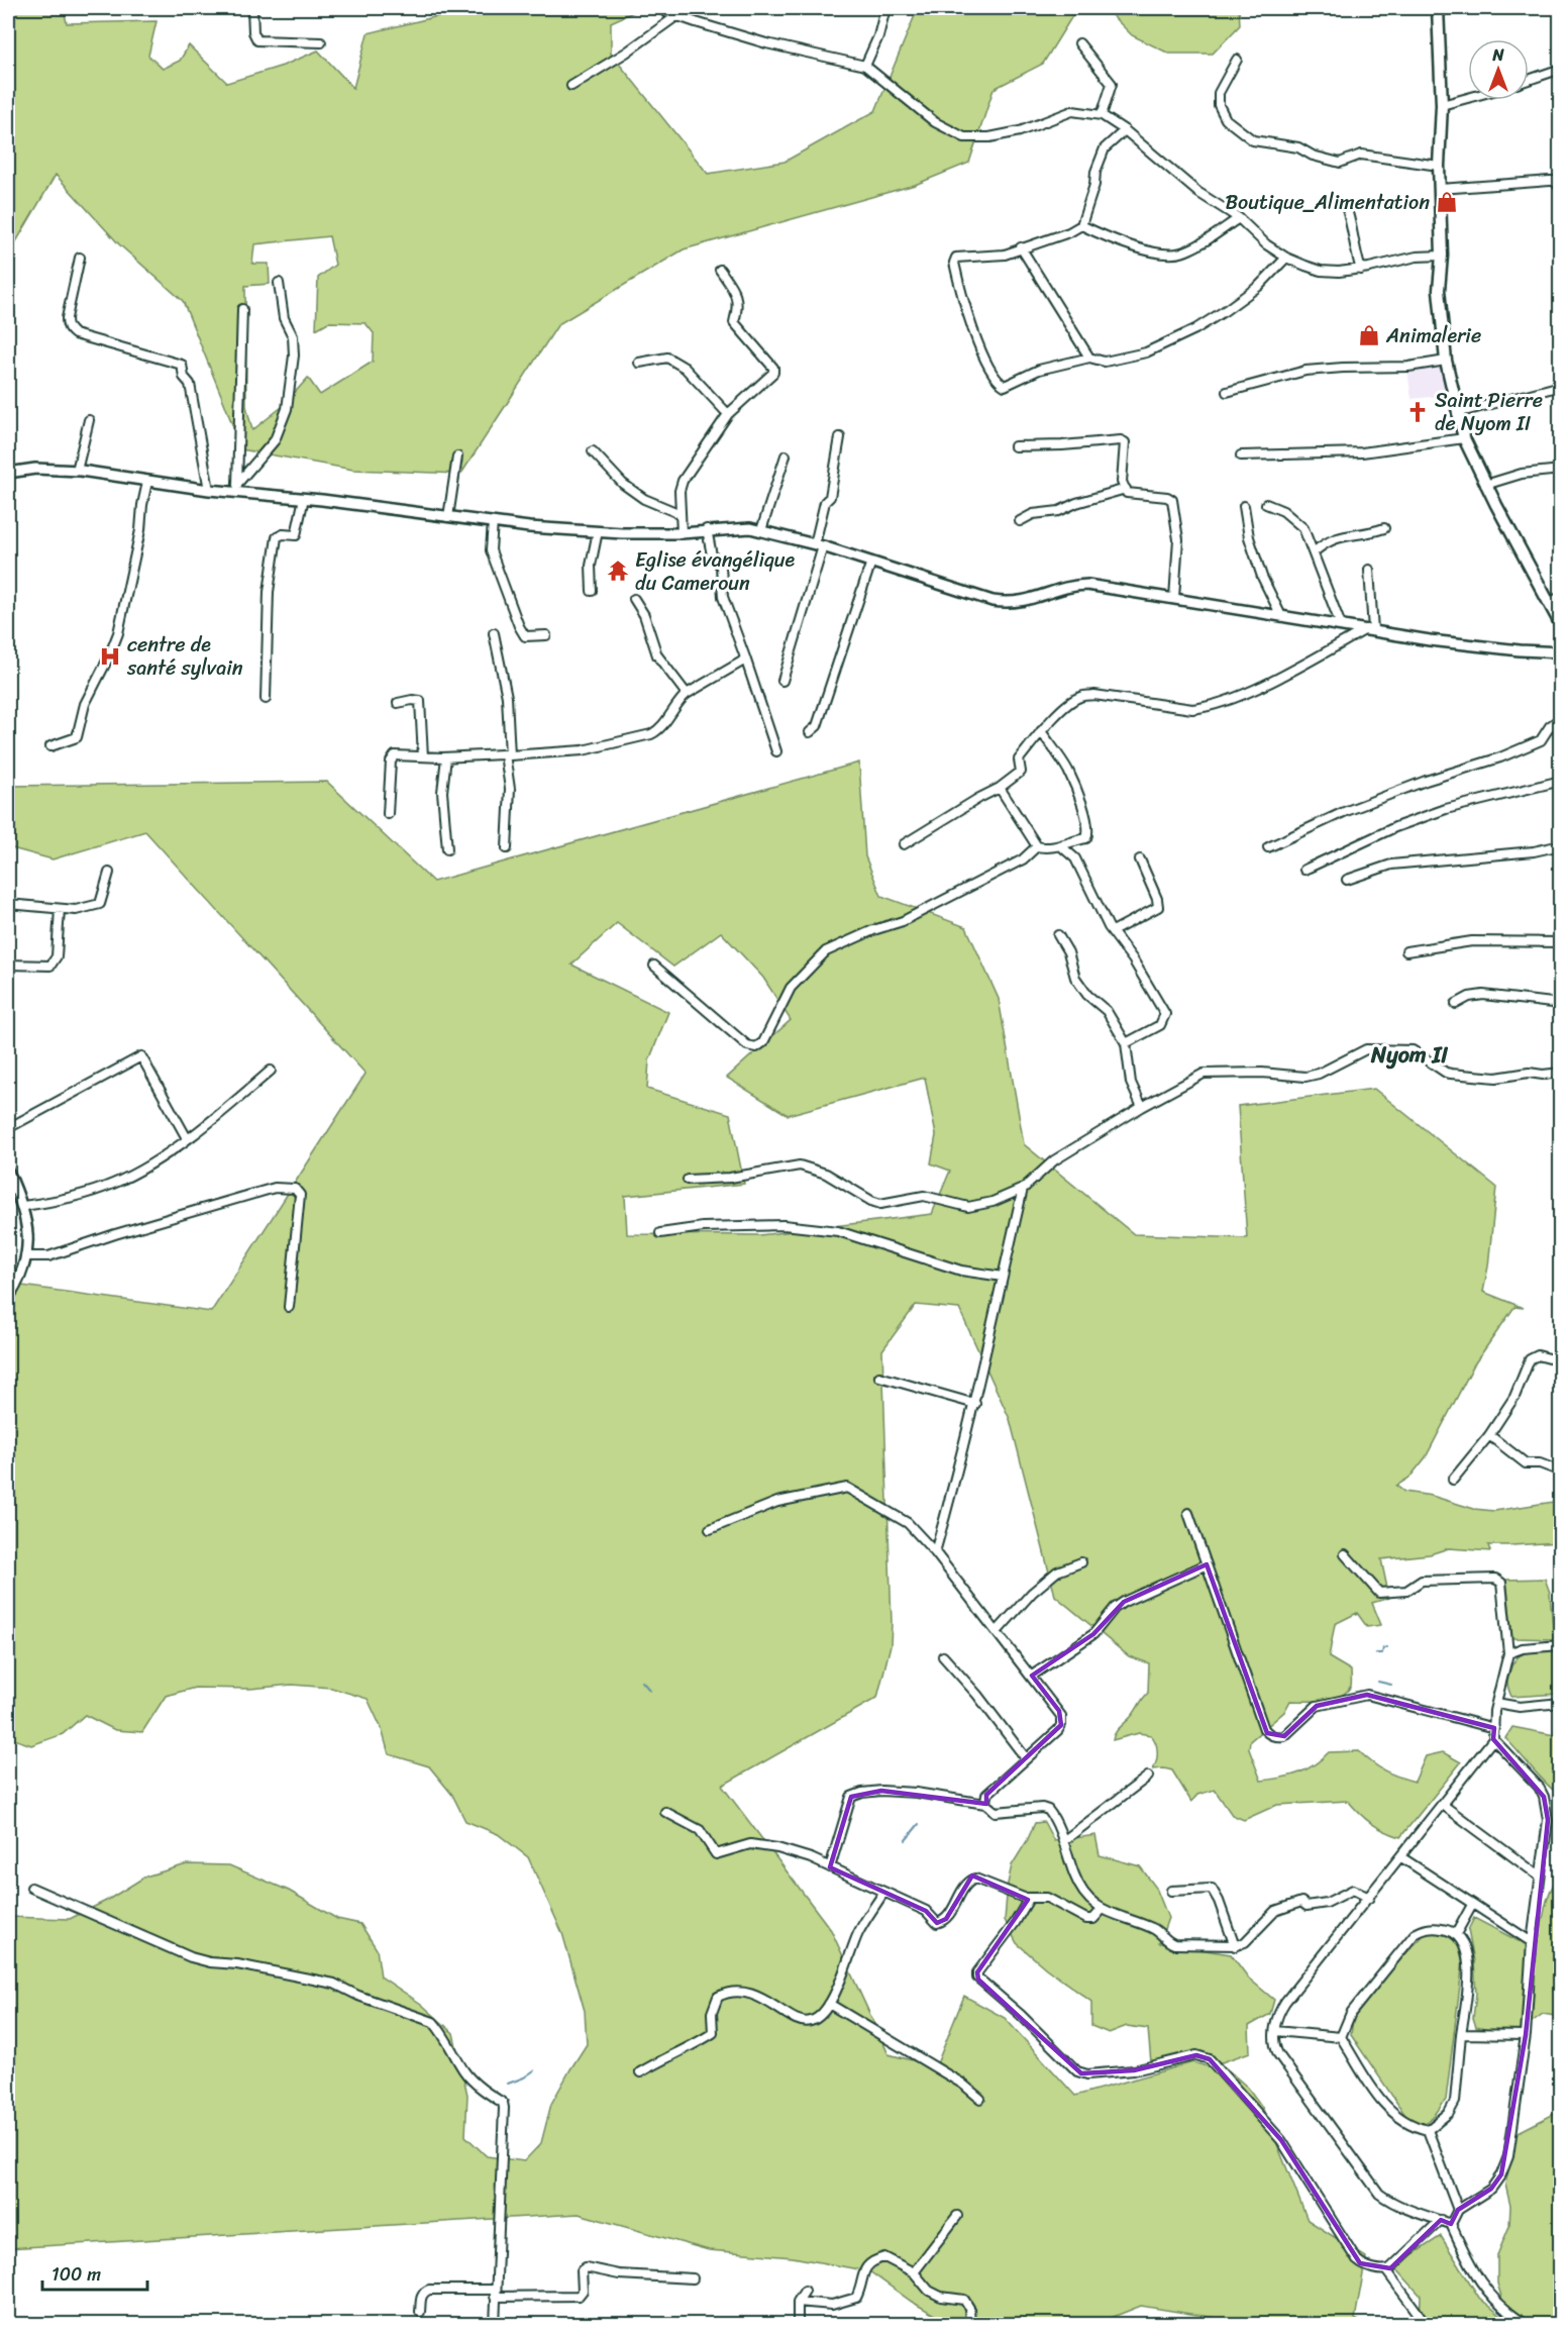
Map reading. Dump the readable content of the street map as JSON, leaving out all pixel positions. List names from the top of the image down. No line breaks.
{"districts":["Nyom II"],"places":{"shop":["Boutique_Alimentation","Animalerie"],"church":["Saint Pierre de Nyom II"],"temple":["Eglise évangélique du Cameroun"],"hospital":["centre de santé sylvain"]},"scale_bar":"100 m","north":"top"}
